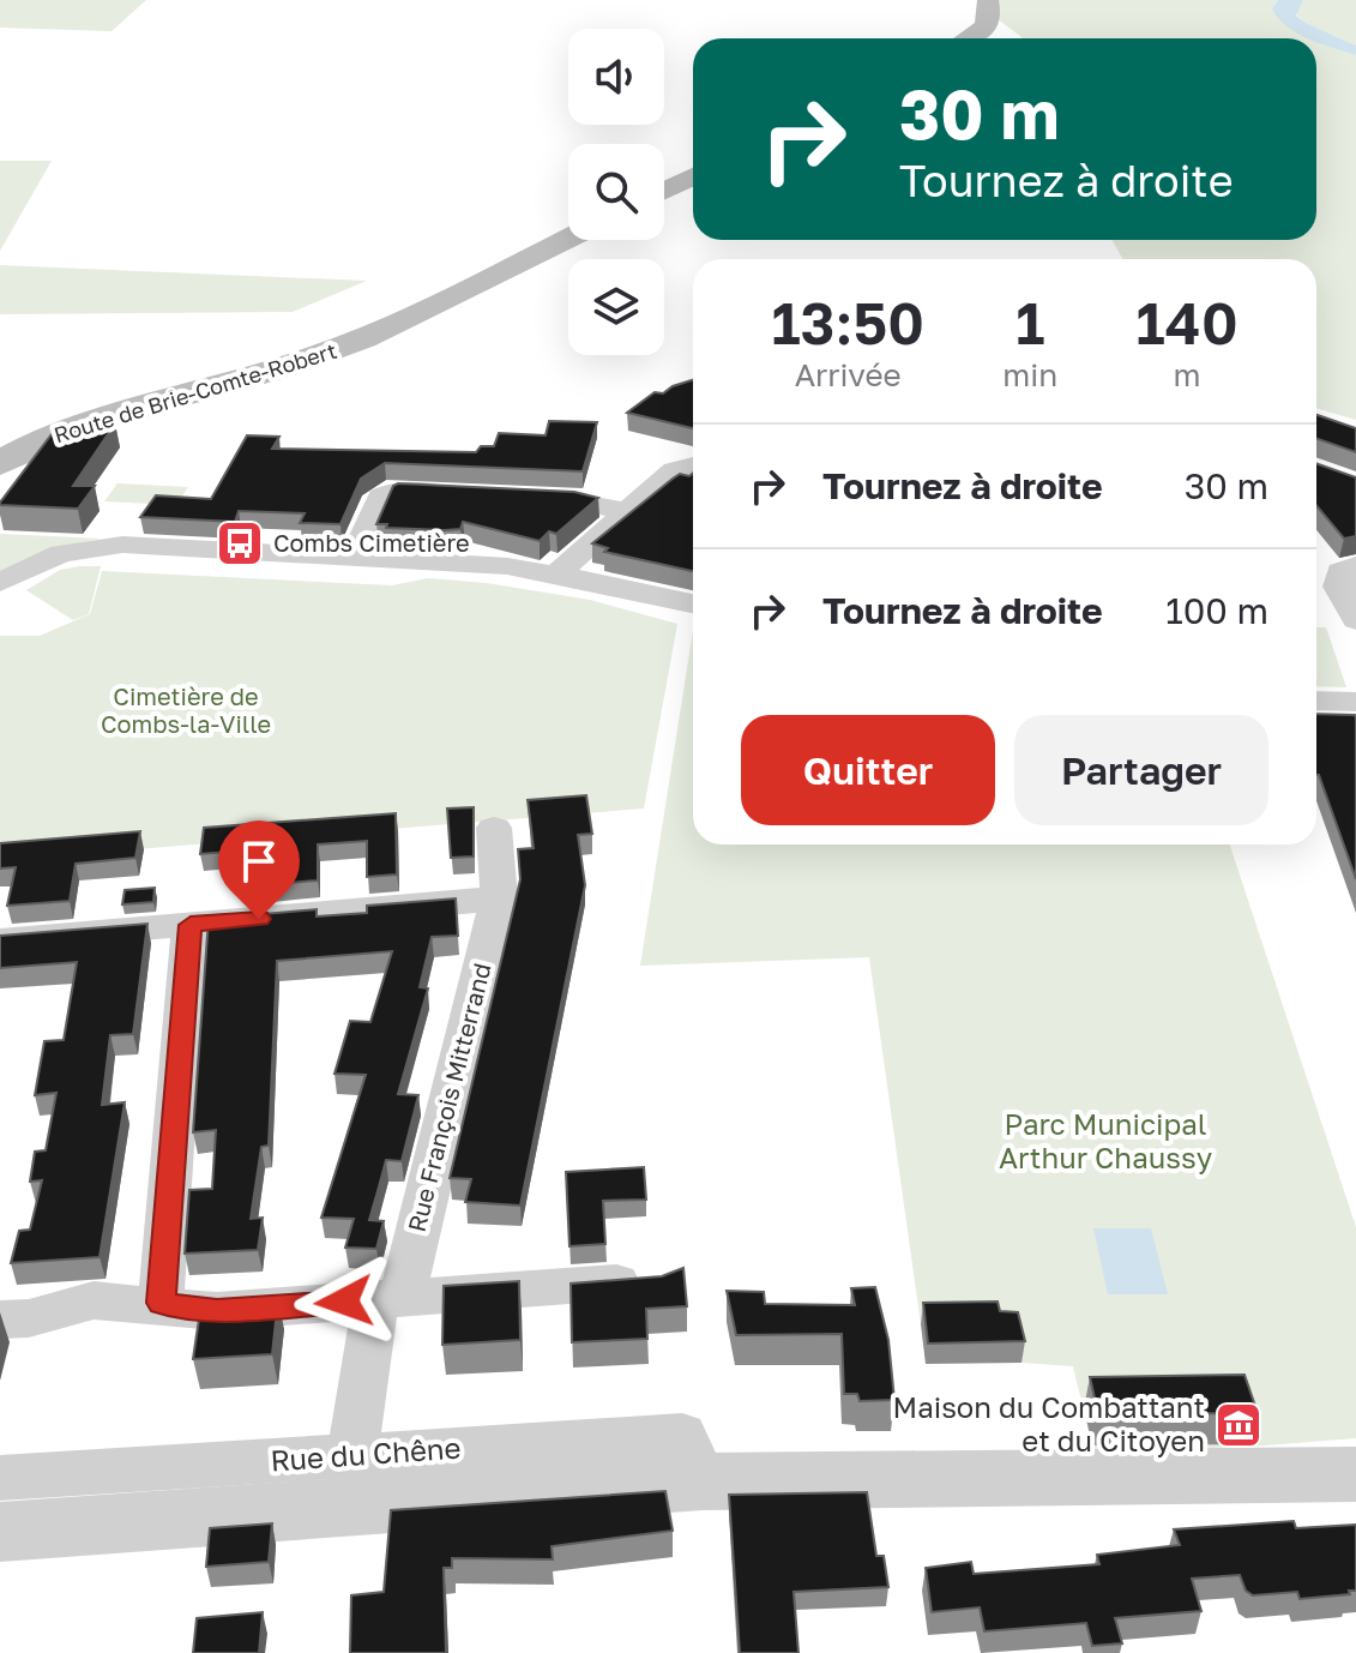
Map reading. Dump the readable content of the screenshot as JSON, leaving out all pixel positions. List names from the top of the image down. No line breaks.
{"streets":{"main road":["Route de Brie-Comte-Robert"],"street":["Rue François Mitterrand","Rue du Chêne"]},"crossings":[["Rue François Mitterrand","Rue du Chêne"]],"parks":["Cimetière de Combs-la-Ville","Parc Municipal Arthur Chaussy"],"places":{"bus stop":["Combs Cimetière"],"museum":["Maison du Combattant et du Citoyen"]},"page":{"turn":["30 m","Tournez à droite"],"eta":["13:50","Arrivée","1","min","140","m"],"list":[{"name":"Tournez à droite","value":"30 m"},{"name":"Tournez à droite","value":"100 m"}],"buttons":["Quitter","Partager"]}}
